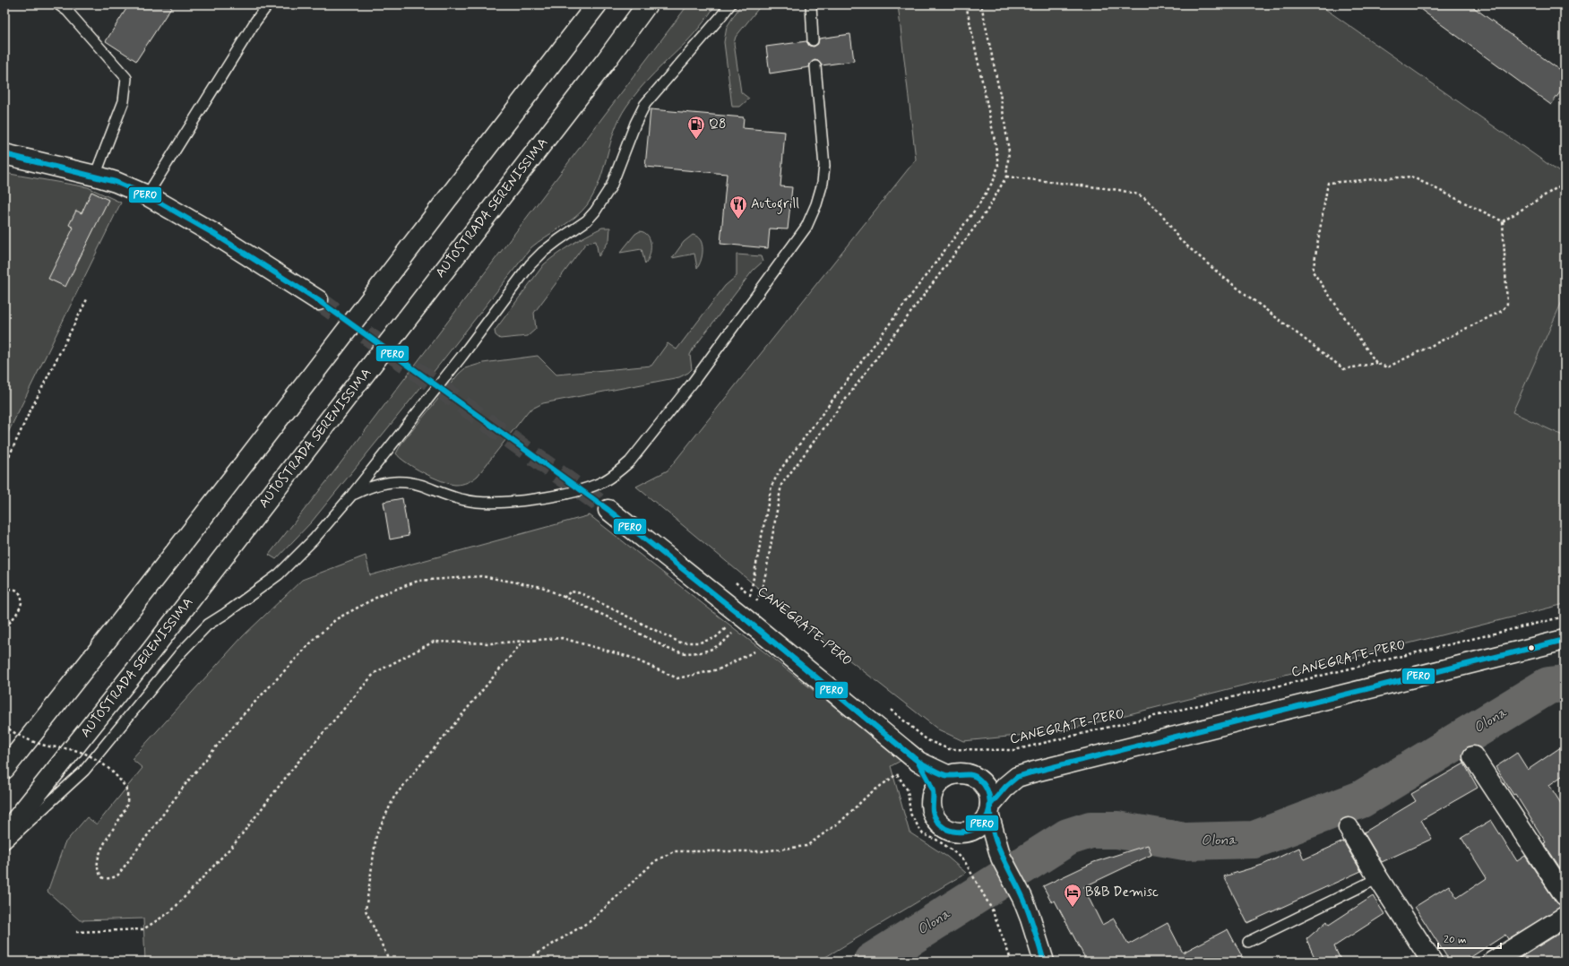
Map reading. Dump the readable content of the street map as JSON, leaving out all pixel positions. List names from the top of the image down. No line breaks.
{"streets":{"main road":["AUTOSTRADA SERENISSIMA"],"path":["CANEGRATE-PERO"]},"water":["Olona"],"places":{"fuel station":["Q8"],"restaurant":["Autogrill"],"hotel":["B&B Demisc"]},"lines":["transit line PERO"],"scale_bar":"20 m"}
